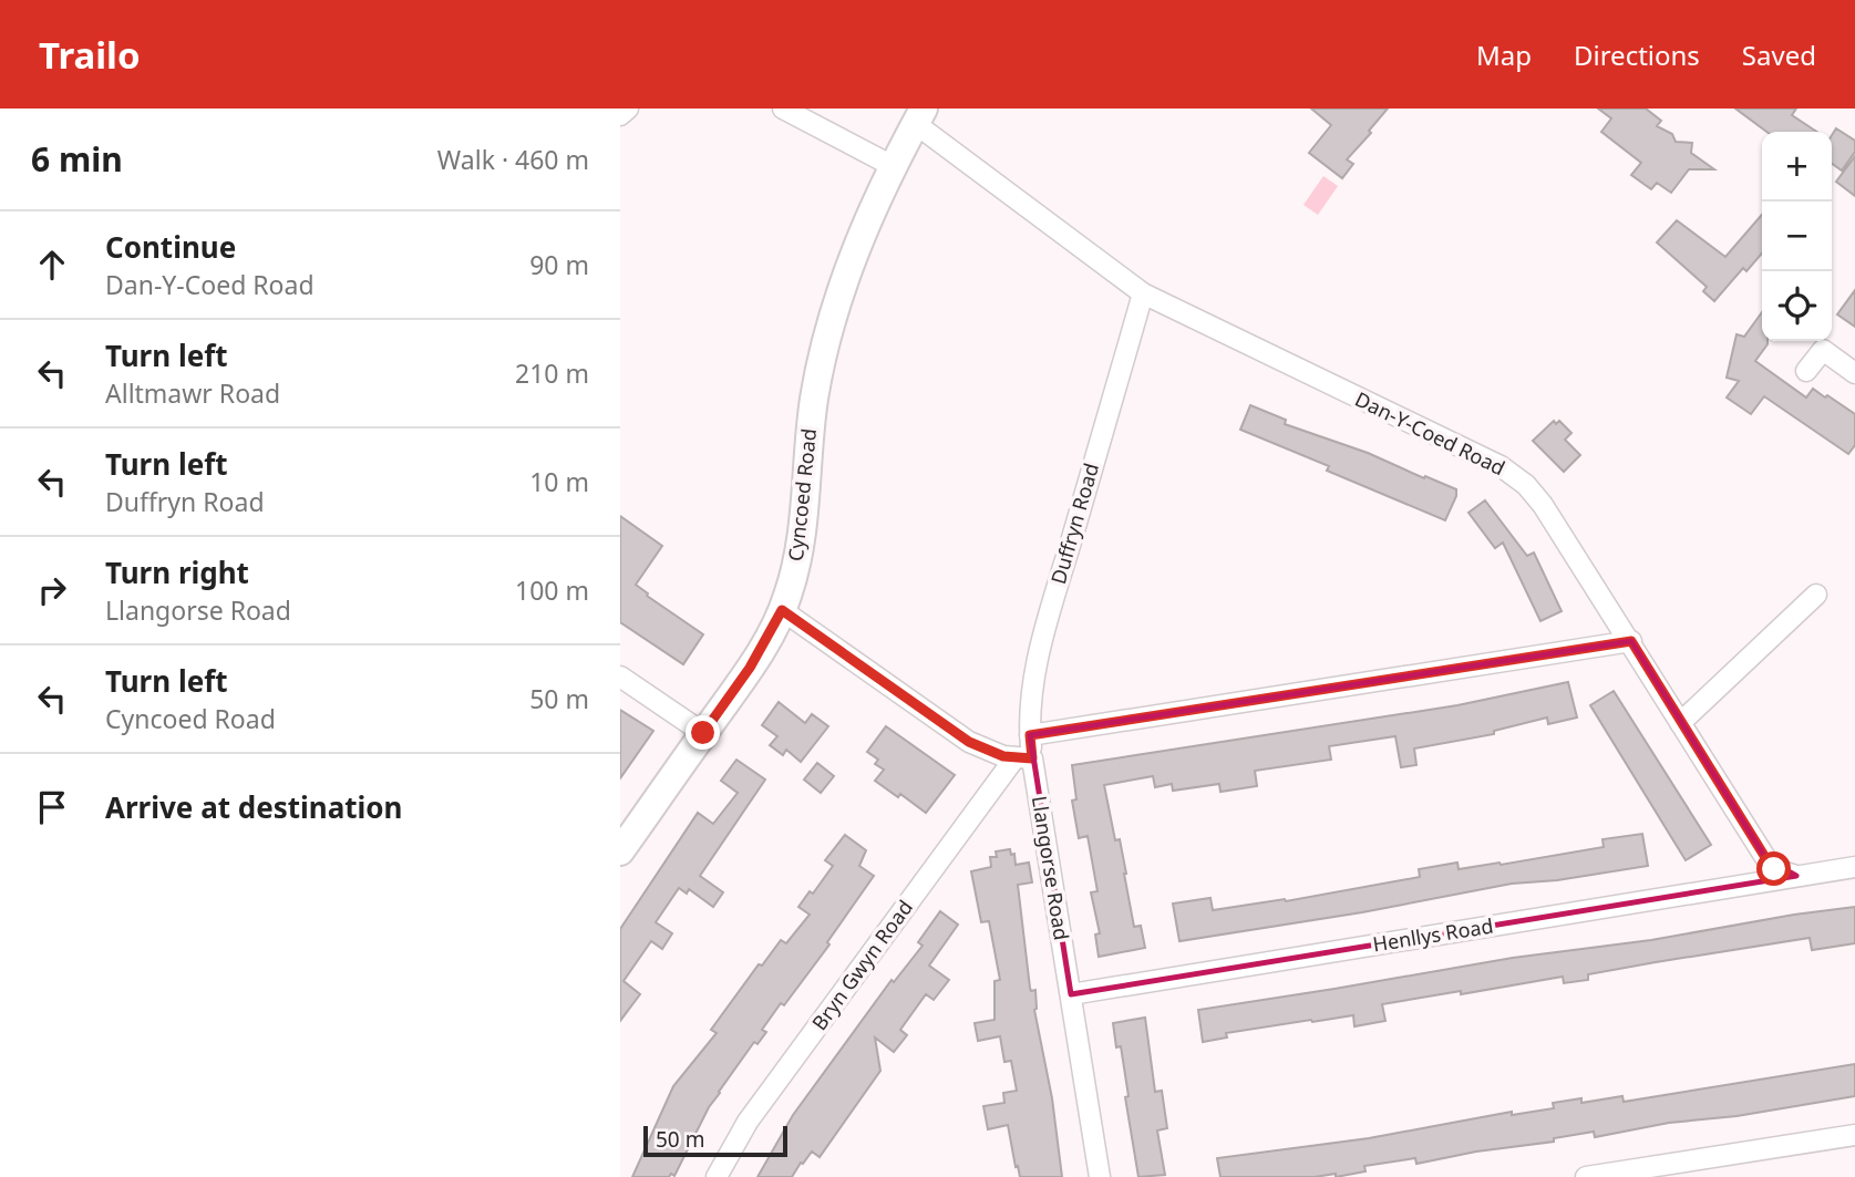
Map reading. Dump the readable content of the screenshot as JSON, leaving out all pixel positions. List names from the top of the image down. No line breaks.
{"streets":{"street":["Dan-Y-Coed Road","Cyncoed Road","Duffryn Road","Llangorse Road","Henllys Road","Bryn Gwyn Road"]},"crossings":[["Dan-Y-Coed Road","Cyncoed Road"],["Dan-Y-Coed Road","Duffryn Road"],["Dan-Y-Coed Road","Henllys Road"],["Duffryn Road","Llangorse Road"],["Duffryn Road","Bryn Gwyn Road"],["Llangorse Road","Henllys Road"],["Llangorse Road","Bryn Gwyn Road"]],"scale_bar":"50 m","page":{"header":"Trailo","nav":["Map","Directions","Saved"],"heading":["6 min","Walk · 460 m"],"map_buttons":["+","−"],"list":[["Continue","Dan-Y-Coed Road","90 m"],["Turn left","Alltmawr Road","210 m"],["Turn left","Duffryn Road","10 m"],["Turn right","Llangorse Road","100 m"],["Turn left","Cyncoed Road","50 m"],"Arrive at destination"],"scale":"50 m"}}
